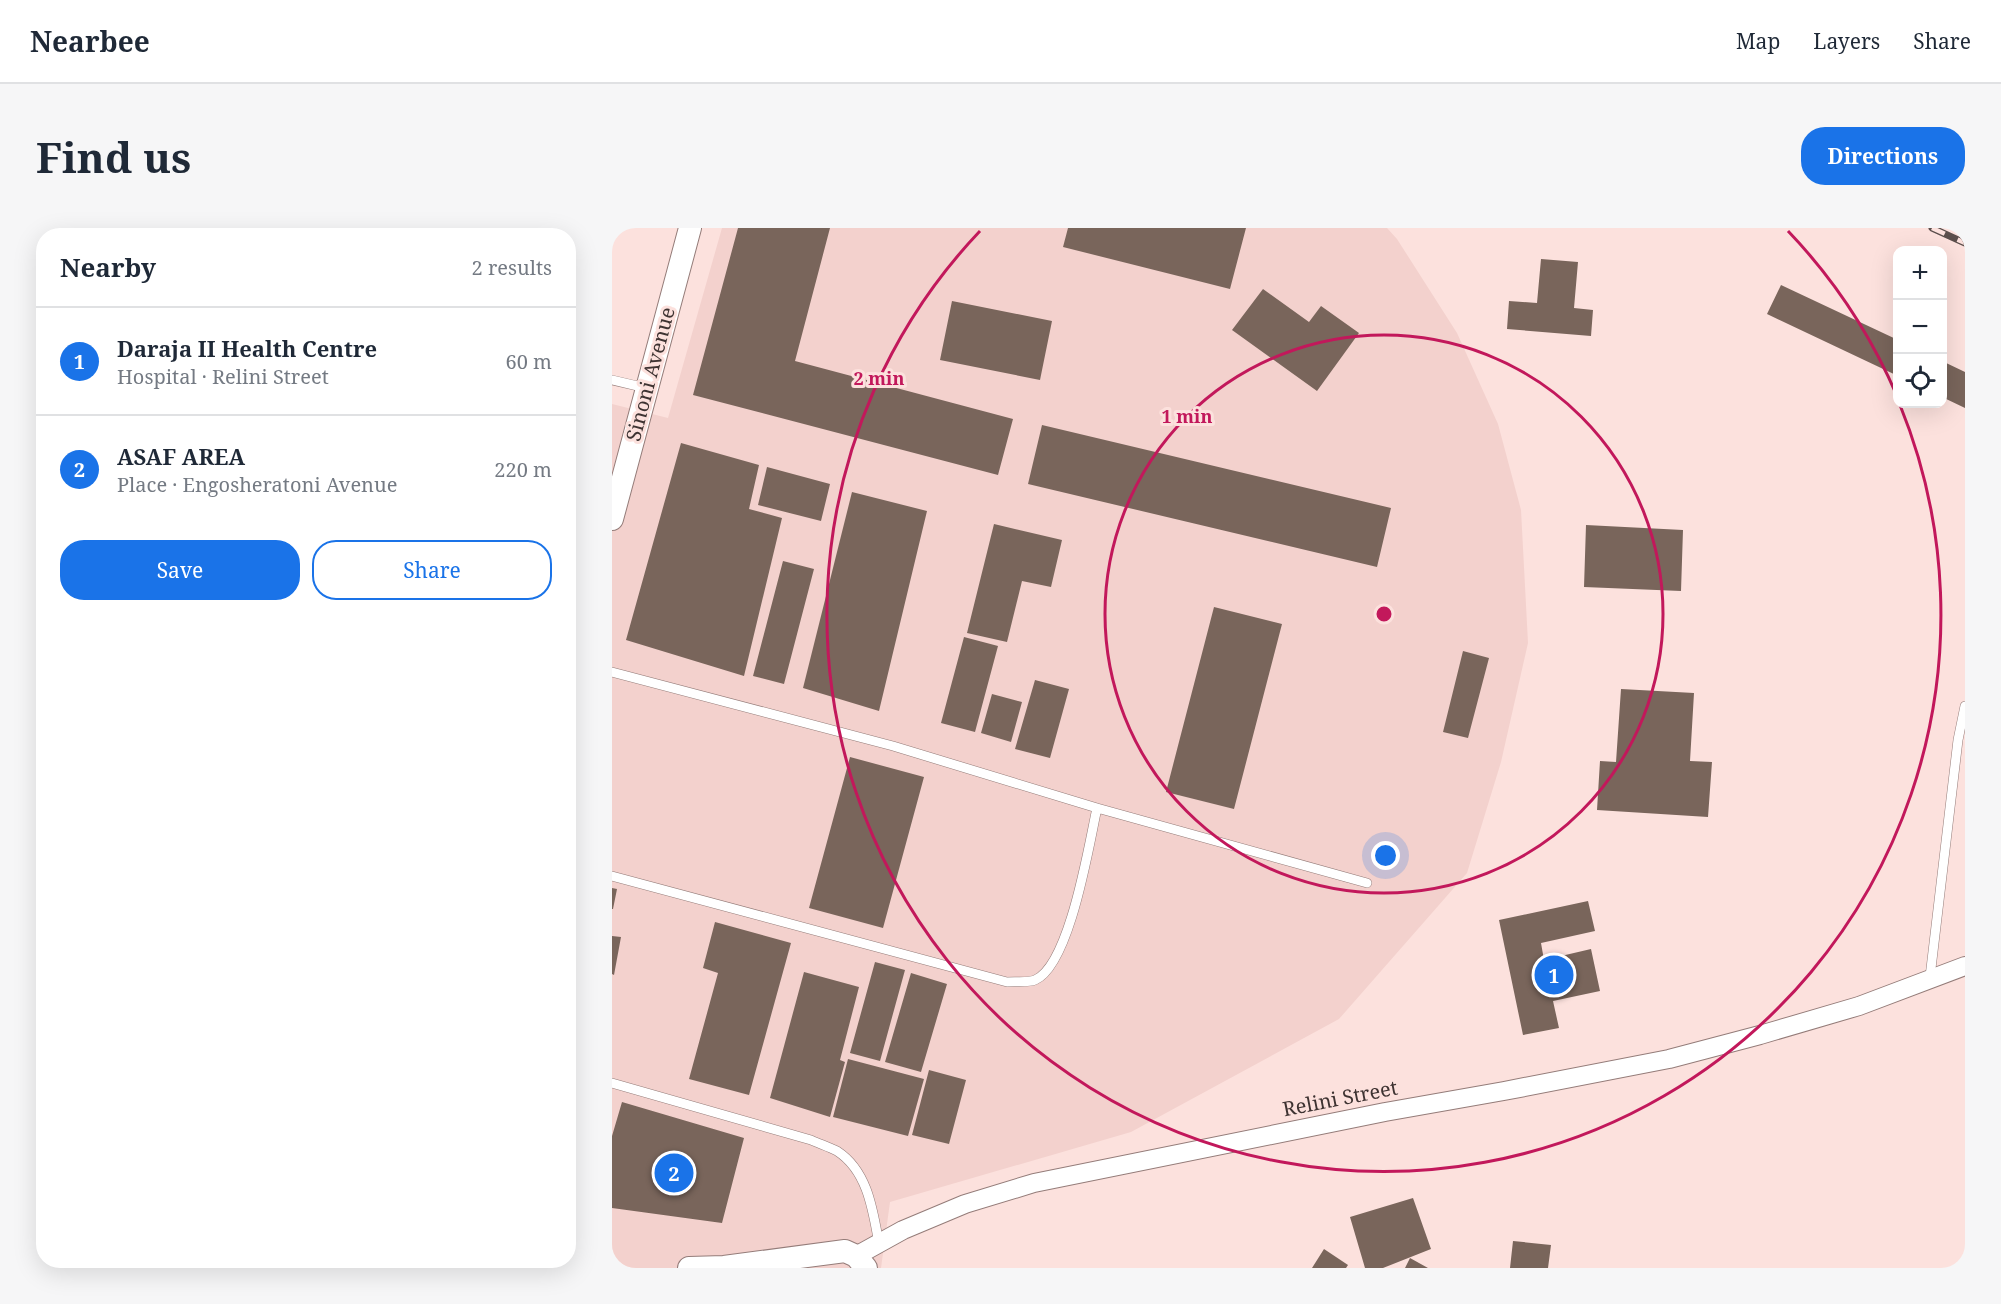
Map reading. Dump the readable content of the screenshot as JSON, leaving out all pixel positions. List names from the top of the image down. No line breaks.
{"streets":{"street":["Sinoni Avenue","Relini Street"]},"page":{"header":"Nearbee","nav":["Map","Layers","Share"],"buttons":["Directions",["Save","Share"]],"title":"Find us","heading":["Nearby","2 results"],"map_buttons":["+","−"],"list":[{"mark":"1","name":"Daraja II Health Centre","note":"Hospital · Relini Street","value":"60 m"},{"mark":"2","name":"ASAF AREA","note":"Place · Engosheratoni Avenue","value":"220 m"}],"pins":["1","2"]},"rings":["2 min","1 min"]}
